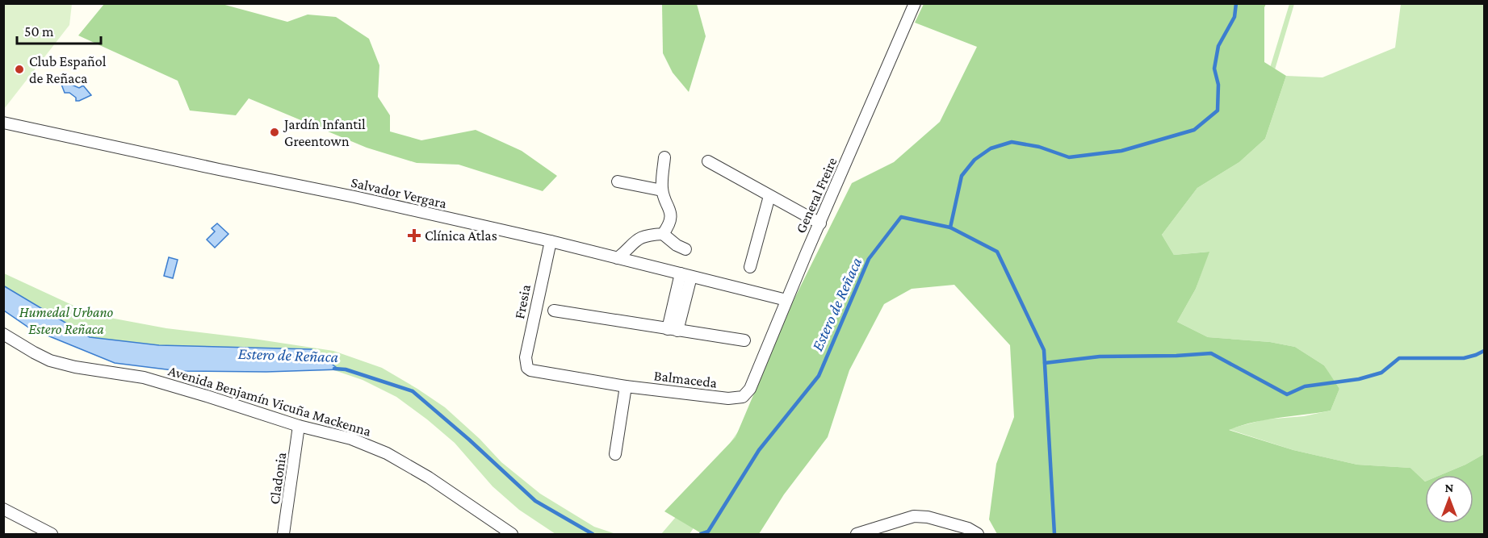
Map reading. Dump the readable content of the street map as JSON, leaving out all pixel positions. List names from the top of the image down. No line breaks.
{"streets":{"street":["Salvador Vergara","General Freire","Fresia","Balmaceda","Avenida Benjamín Vicuña Mackenna","Cladonia"]},"crossings":[["Salvador Vergara","General Freire"],["Salvador Vergara","Fresia"],["General Freire","Balmaceda"],["Fresia","Balmaceda"],["Avenida Benjamín Vicuña Mackenna","Cladonia"]],"water":["Estero de Reñaca"],"parks":["Humedal Urbano Estero Reñaca"],"places":{"other":["Club Español de Reñaca","Jardín Infantil Greentown"],"health":["Clínica Atlas"]},"scale_bar":"50 m","north":"top"}
